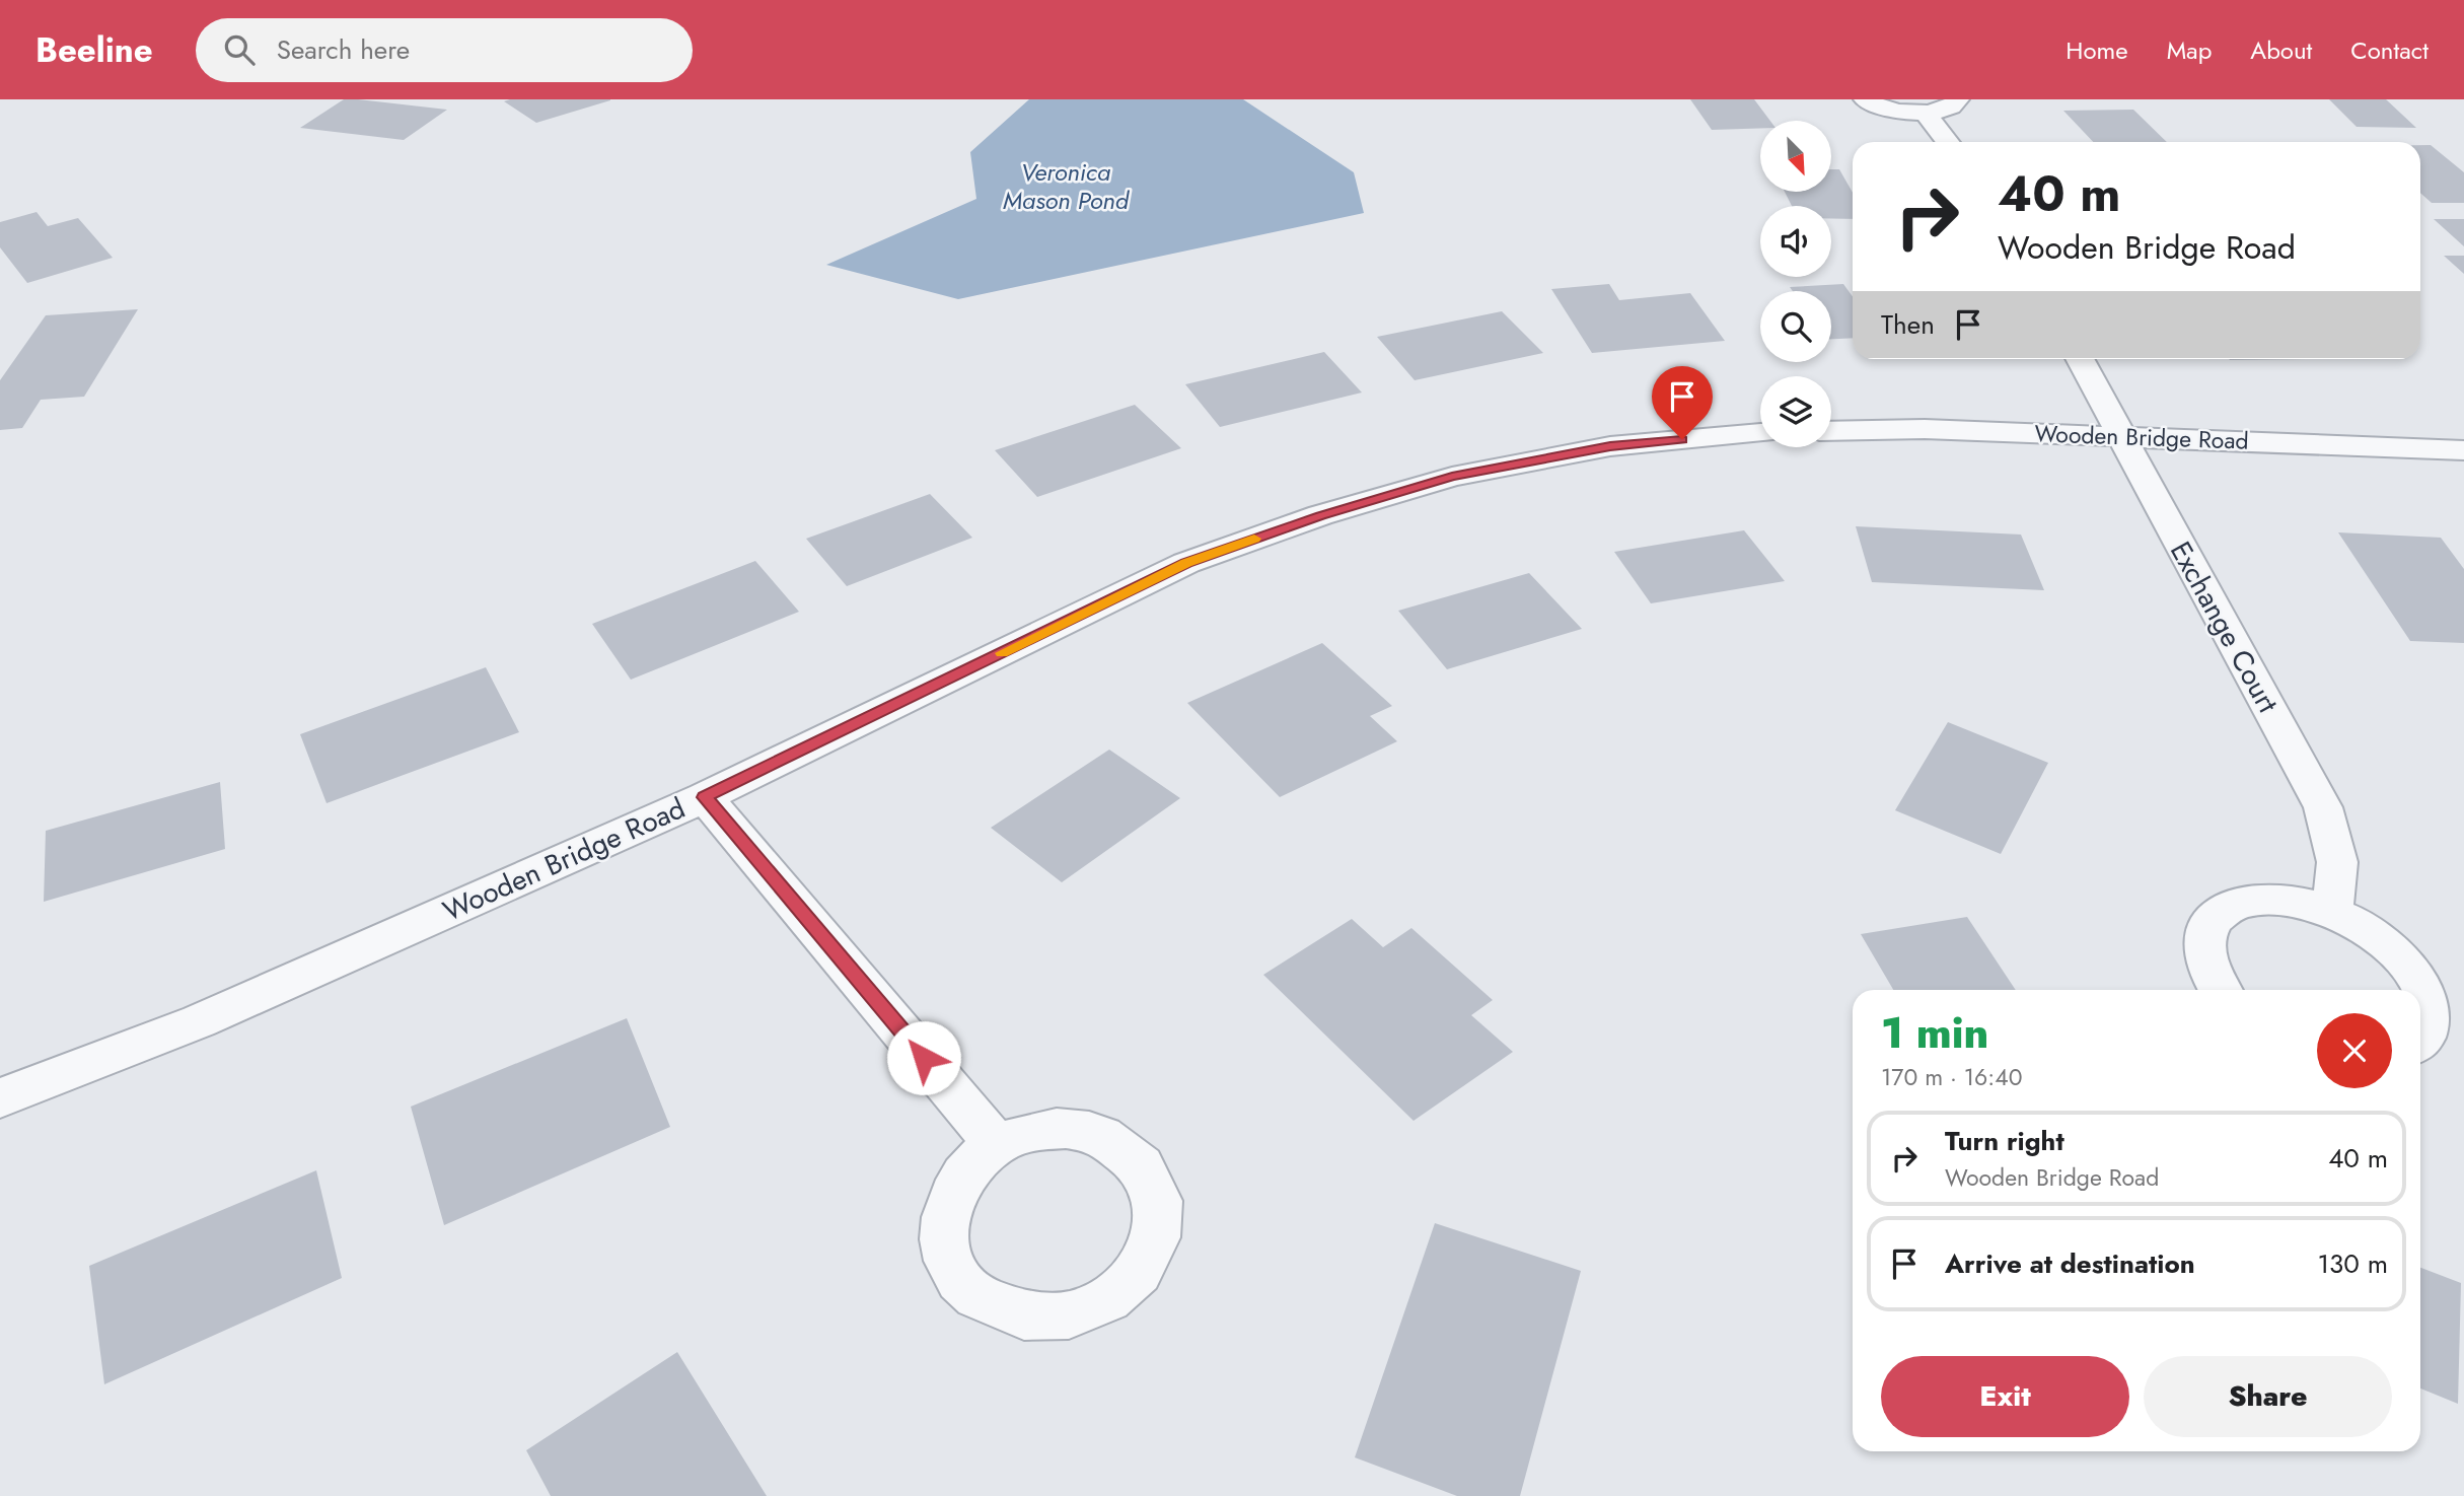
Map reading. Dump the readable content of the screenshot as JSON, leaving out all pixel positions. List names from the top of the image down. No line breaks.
{"streets":{"street":["Wooden Bridge Road","Exchange Court"]},"crossings":[["Wooden Bridge Road","Exchange Court"]],"water":["Veronica Mason Pond"],"north":"bottom right","page":{"header":"Beeline","search":"Search here","nav":["Home","Map","About","Contact"],"turn":["40 m","Wooden Bridge Road"],"then":"Then","heading":["1 min","170 m · 16:40"],"list":[{"name":"Turn right","note":"Wooden Bridge Road","value":"40 m"},{"name":"Arrive at destination","value":"130 m"}],"buttons":["Exit","Share"]}}
